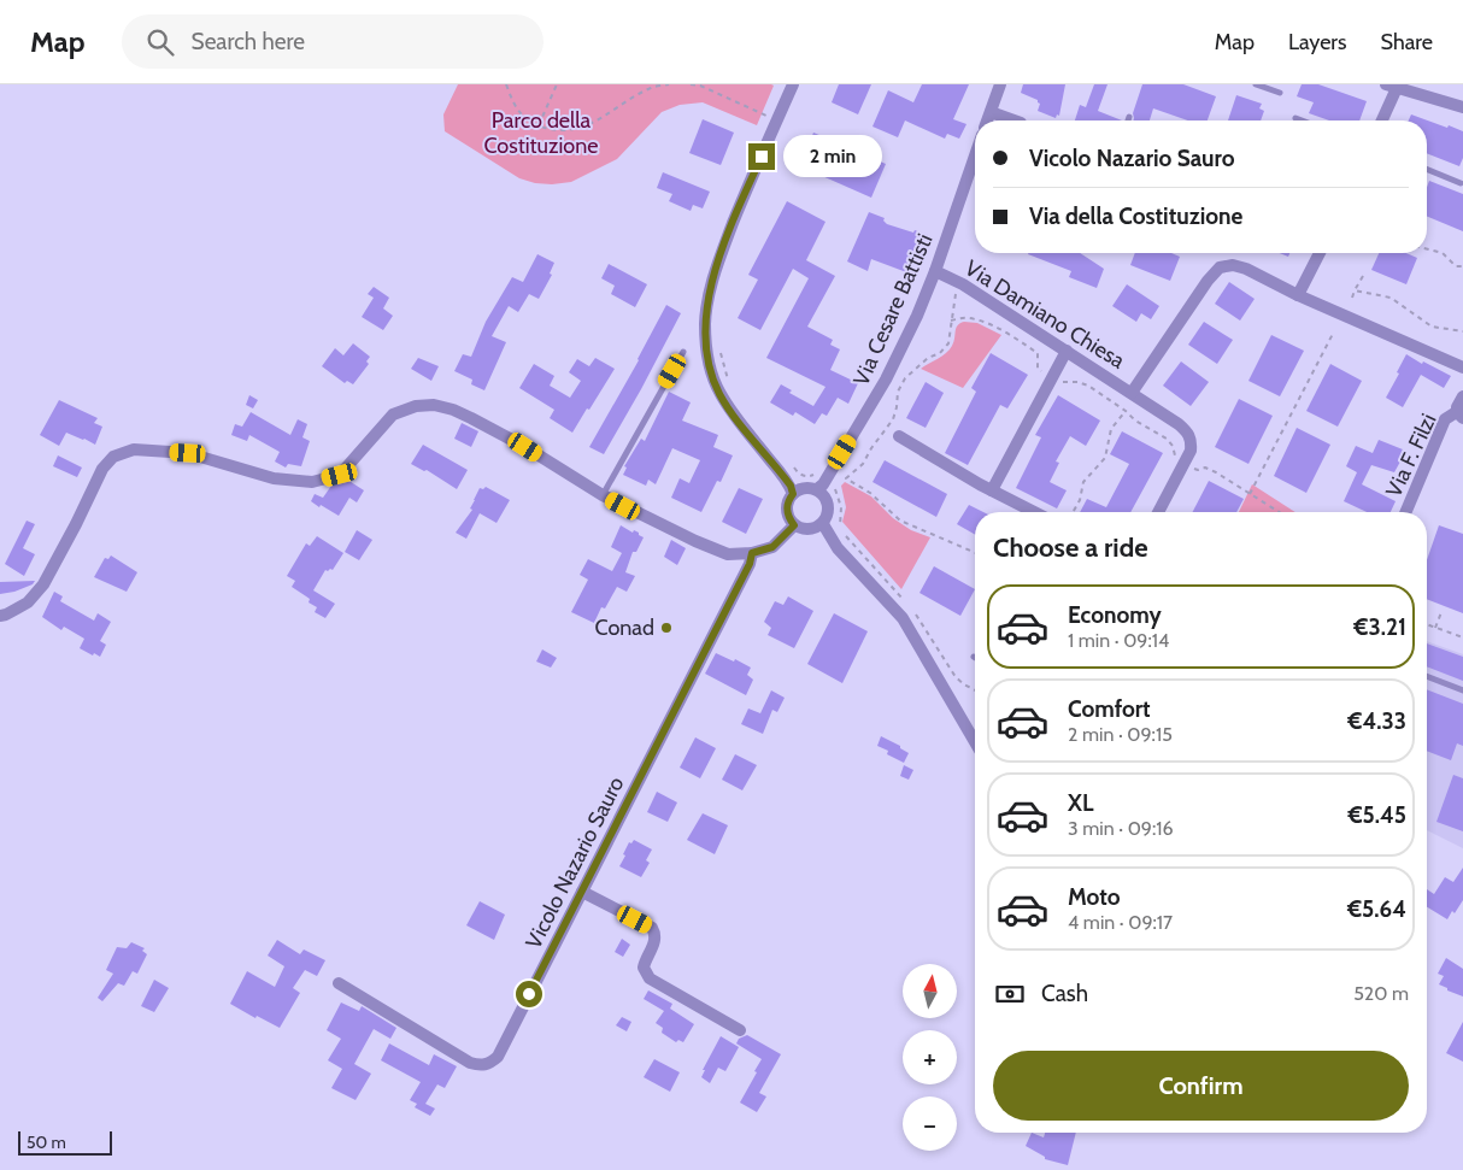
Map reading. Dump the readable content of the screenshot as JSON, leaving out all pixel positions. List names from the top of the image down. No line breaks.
{"streets":{"street":["Via Cesare Battisti","Via Damiano Chiesa","Via F. Filzi","Vicolo Nazario Sauro"]},"crossings":[["Via Cesare Battisti","Via Damiano Chiesa"]],"parks":["Parco della Costituzione"],"places":["Conad"],"scale_bar":"50 m","north":"top","page":{"header":"Map","search":"Search here","nav":["Map","Layers","Share"],"banner":["Vicolo Nazario Sauro","Via della Costituzione"],"bubble":"2 min","heading":"Choose a ride","list":[{"name":"Economy","note":"1 min · 09:14","value":"€3.21"},{"name":"Comfort","note":"2 min · 09:15","value":"€4.33"},{"name":"XL","note":"3 min · 09:16","value":"€5.45"},{"name":"Moto","note":"4 min · 09:17","value":"€5.64"}],"pay":["Cash","520 m"],"map_buttons":["+","−"],"buttons":"Confirm","scale":"50 m"}}
